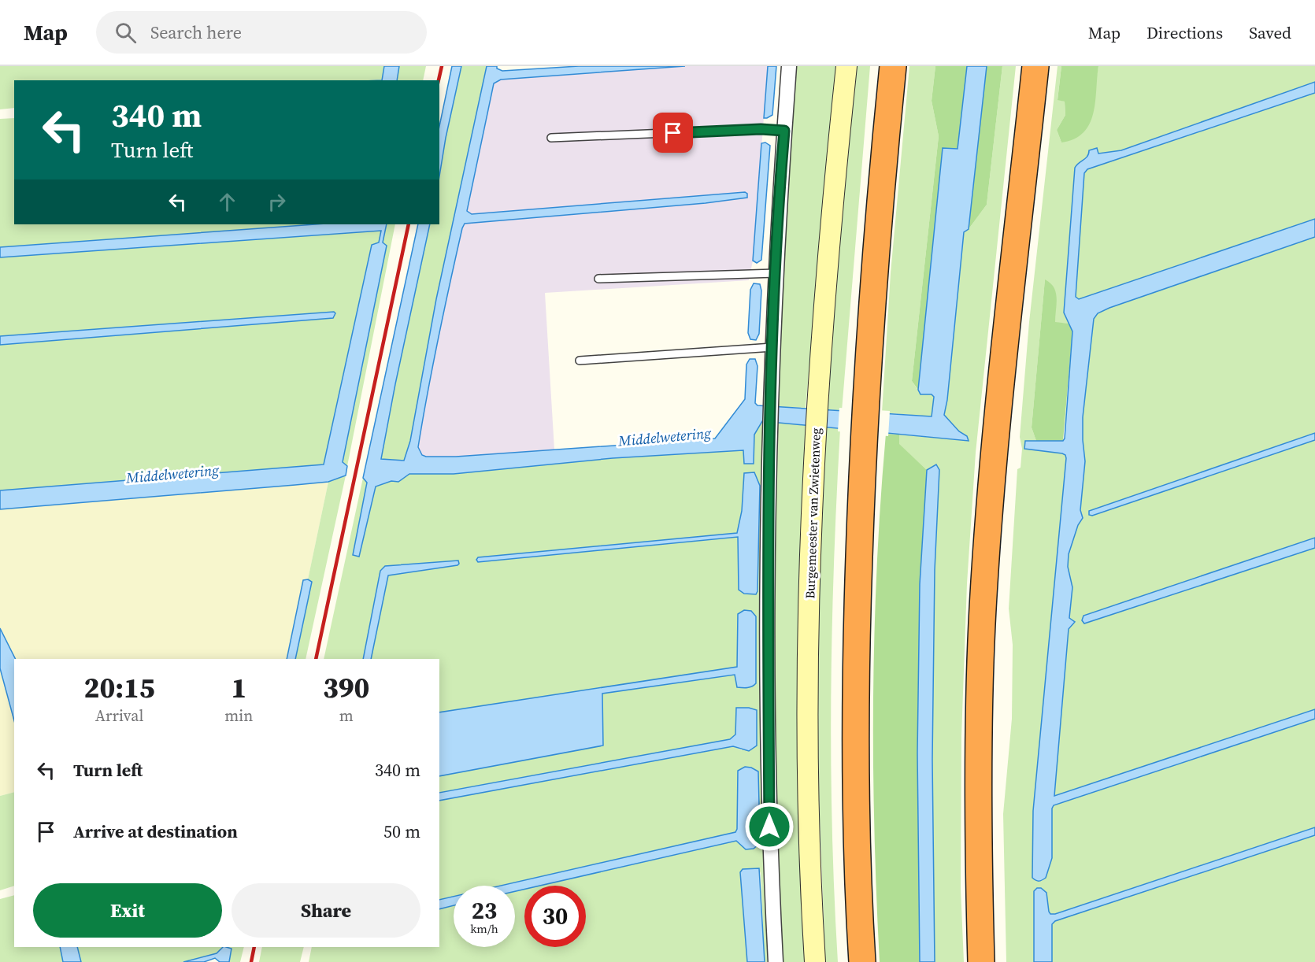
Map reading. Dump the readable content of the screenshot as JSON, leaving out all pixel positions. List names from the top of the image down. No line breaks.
{"streets":{"main road":["Burgemeester van Zwietenweg"]},"water":["Middelwetering"],"page":{"header":"Map","search":"Search here","nav":["Map","Directions","Saved"],"turn":["340 m","Turn left"],"eta":["20:15","Arrival","1","min","390","m"],"list":[{"name":"Turn left","value":"340 m"},{"name":"Arrive at destination","value":"50 m"}],"buttons":["Exit","Share"],"speed":"23 km/h","limit":"30"}}
